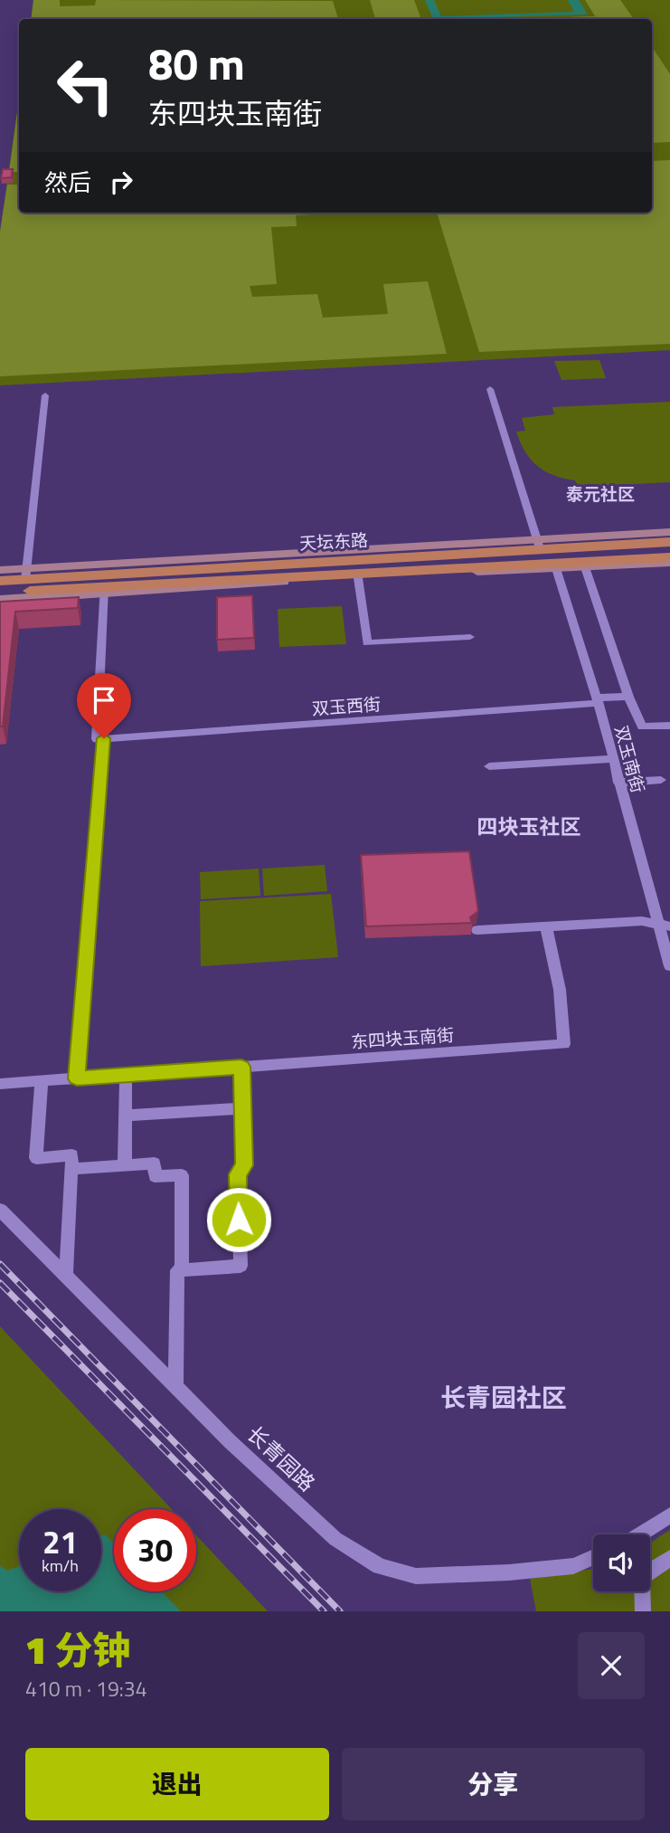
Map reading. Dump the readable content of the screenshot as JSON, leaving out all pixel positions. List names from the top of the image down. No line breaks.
{"streets":{"main road":["天坛东路"],"street":["双玉西街","双玉南街","东四块玉南街","长青园路"]},"crossings":[["天坛东路","双玉南街"],["双玉西街","双玉南街"]],"districts":["泰元社区","四块玉社区","长青园社区"],"page":{"turn":["80 m","东四块玉南街"],"then":"然后","speed":"21 km/h","limit":"30","heading":["1 分钟","410 m · 19:34"],"buttons":["退出","分享"]}}
